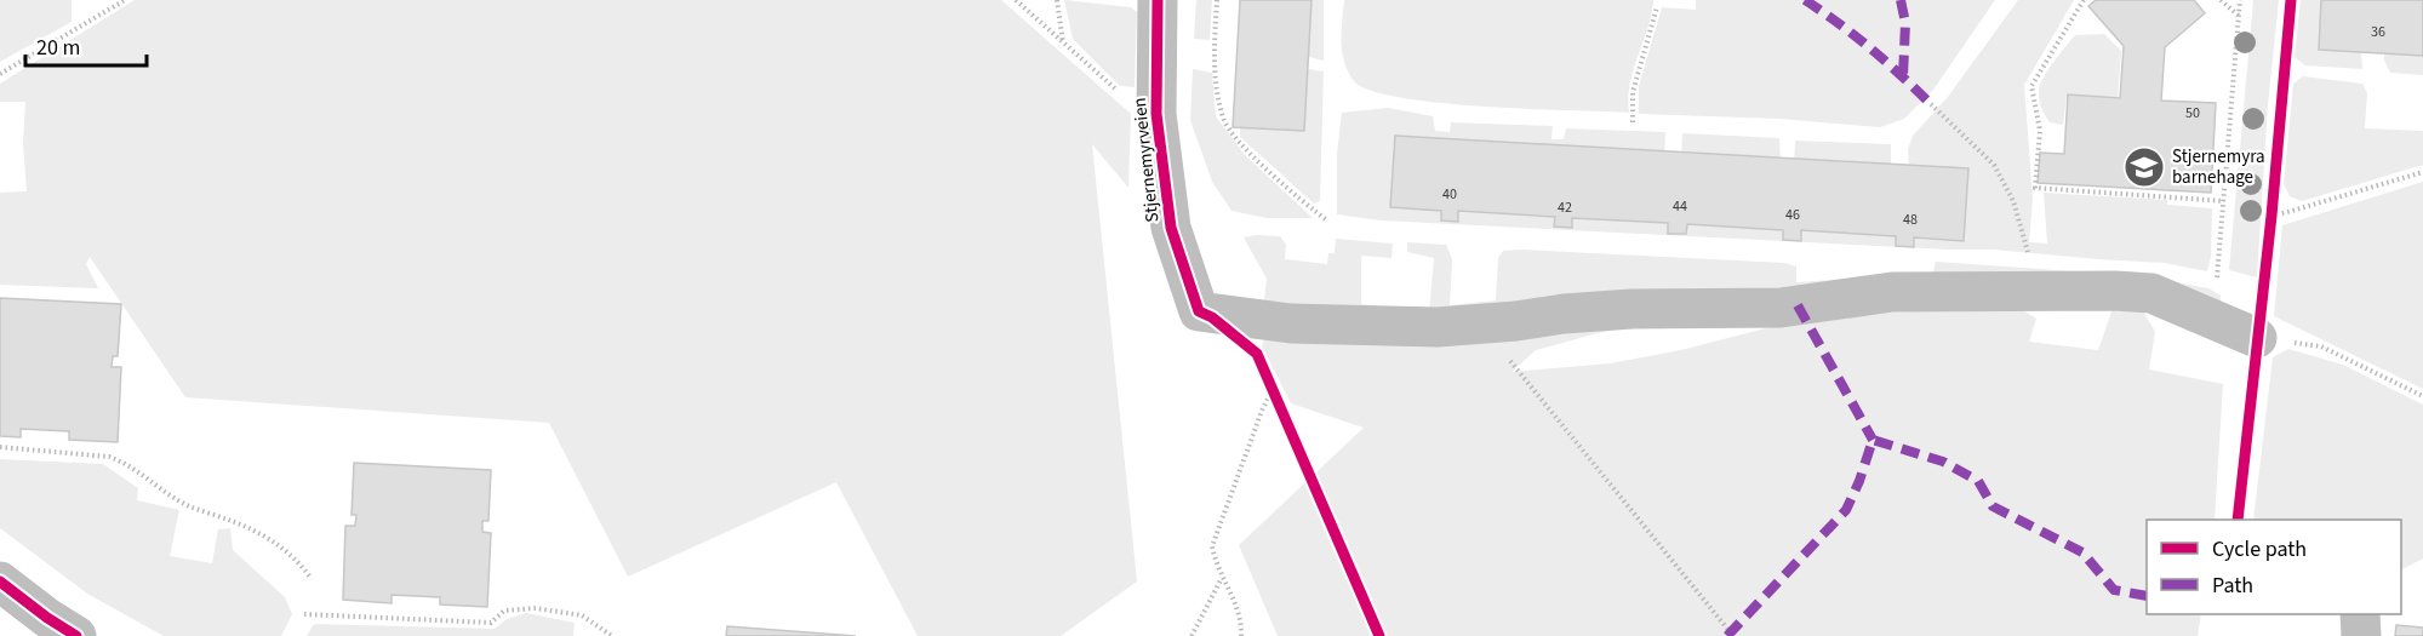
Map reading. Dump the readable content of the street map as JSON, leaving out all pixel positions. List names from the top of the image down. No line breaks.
{"streets":{"street":["Stjernemyrveien"]},"places":{"school or university":["Stjernemyra barnehage"]},"house_numbers":["36","50","40","44","42","46","48"],"legend":["Cycle path","Path"],"scale_bar":"20 m"}
